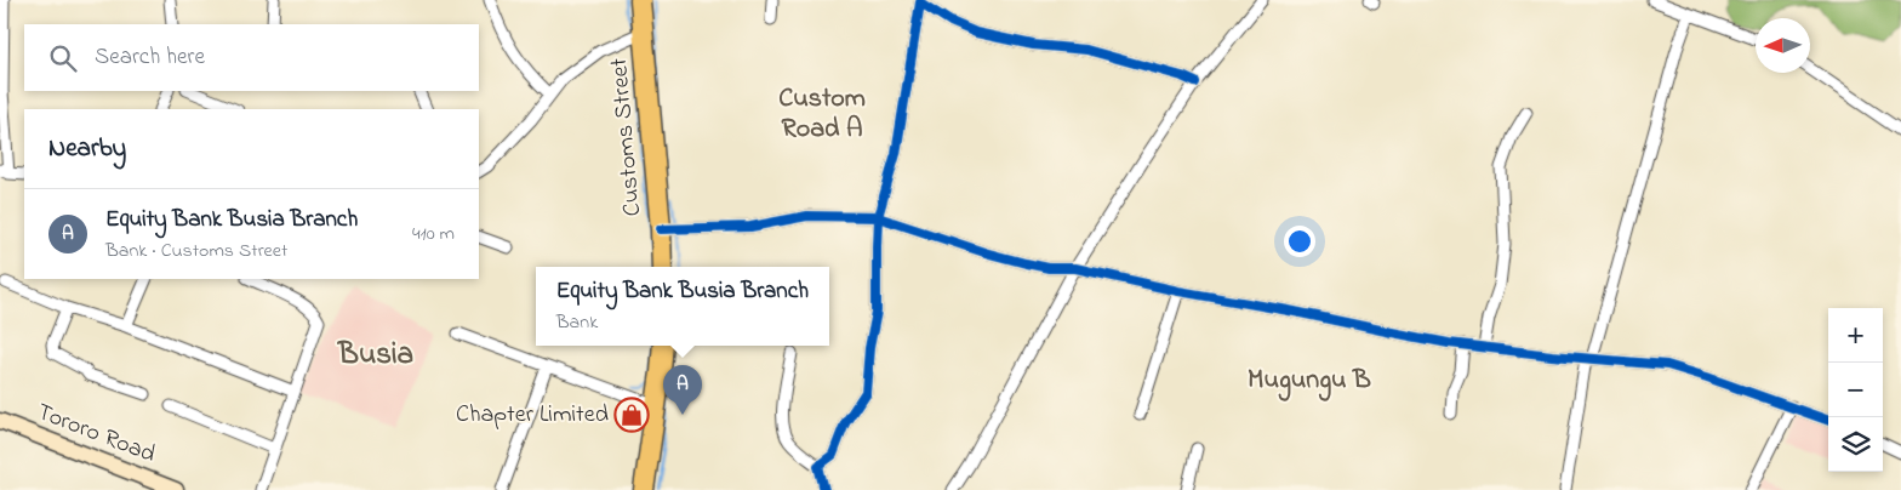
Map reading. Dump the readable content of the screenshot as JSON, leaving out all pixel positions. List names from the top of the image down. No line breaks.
{"streets":{"highway":["Customs Street"],"main road":["Tororo Road"]},"districts":["Custom Road A","Busia","Mugungu B"],"places":{"shop":["Chapter Limited"]},"north":"left","page":{"search":"Search here","heading":"Nearby","list":[{"mark":"A","name":"Equity Bank Busia Branch","note":"Bank · Customs Street","value":"410 m"}],"popup":["Equity Bank Busia Branch","Bank"],"map_buttons":["+","−"],"pins":"A"}}
